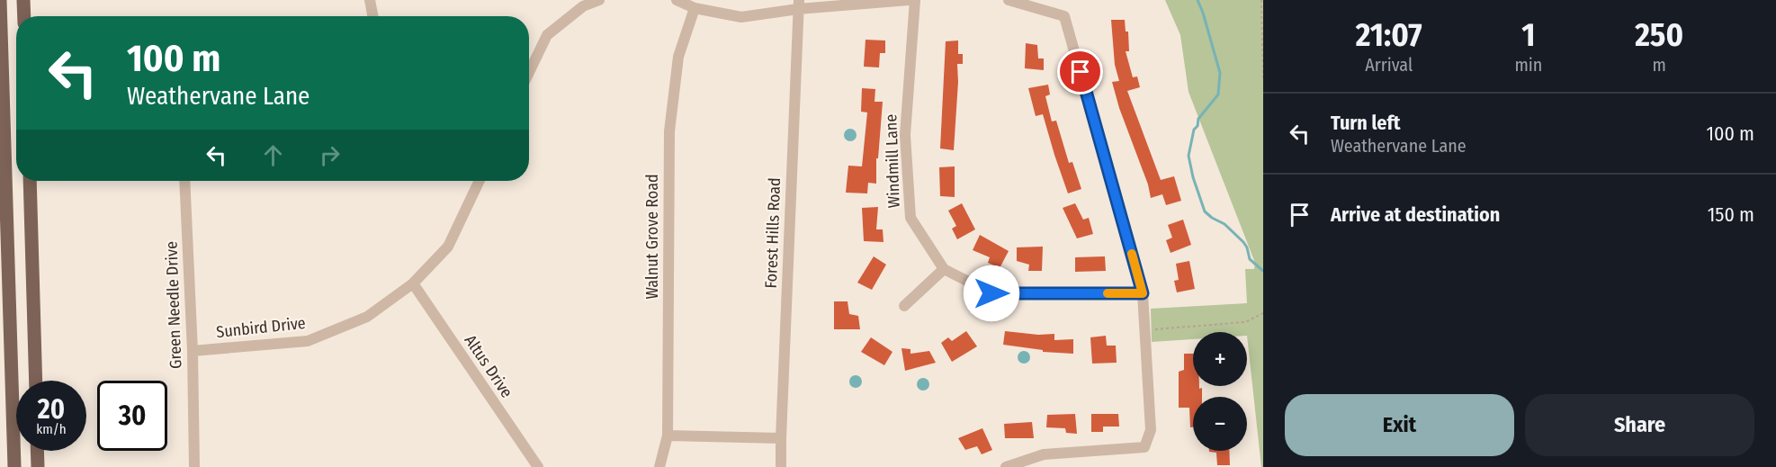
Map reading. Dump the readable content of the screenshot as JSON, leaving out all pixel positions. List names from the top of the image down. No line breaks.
{"streets":{"street":["Windmill Lane","Forest Hills Road","Walnut Grove Road","Green Needle Drive","Sunbird Drive","Altus Drive"]},"crossings":[["Green Needle Drive","Sunbird Drive"],["Sunbird Drive","Altus Drive"]],"page":{"eta":["21:07","Arrival","1","min","250","m"],"turn":["100 m","Weathervane Lane"],"list":[{"name":"Turn left","note":"Weathervane Lane","value":"100 m"},{"name":"Arrive at destination","value":"150 m"}],"map_buttons":["+","−"],"speed":"20 km/h","limit":"30","buttons":["Exit","Share"]}}
